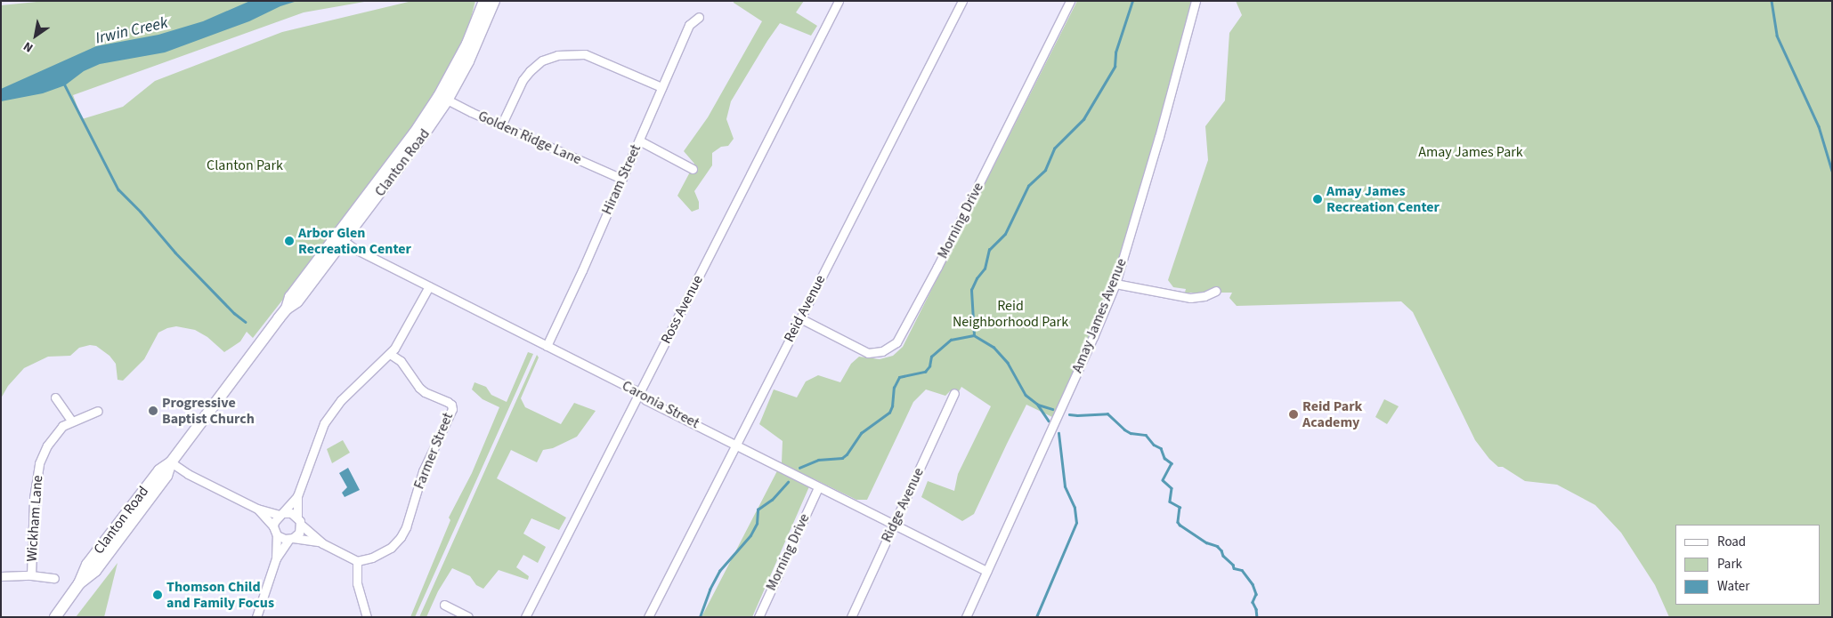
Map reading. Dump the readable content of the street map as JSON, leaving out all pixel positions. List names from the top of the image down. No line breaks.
{"streets":{"main road":["Clanton Road"],"street":["Golden Ridge Lane","Hiram Street","Morning Drive","Reid Avenue","Ross Avenue","Amay James Avenue","Caronia Street","Farmer Street","Ridge Avenue","Wickham Lane"]},"crossings":[["Golden Ridge Lane","Clanton Road"],["Golden Ridge Lane","Hiram Street"],["Clanton Road","Caronia Street"],["Hiram Street","Caronia Street"],["Morning Drive","Reid Avenue"],["Morning Drive","Caronia Street"],["Reid Avenue","Caronia Street"],["Ross Avenue","Caronia Street"],["Amay James Avenue","Caronia Street"],["Caronia Street","Ridge Avenue"]],"water":["Irwin Creek"],"parks":["Amay James Park","Clanton Park","Reid Neighborhood Park"],"places":["Amay James Recreation Center","Arbor Glen Recreation Center","Progressive Baptist Church","Reid Park Academy","Thomson Child and Family Focus"],"legend":["Road","Park","Water"],"north":"bottom left"}
